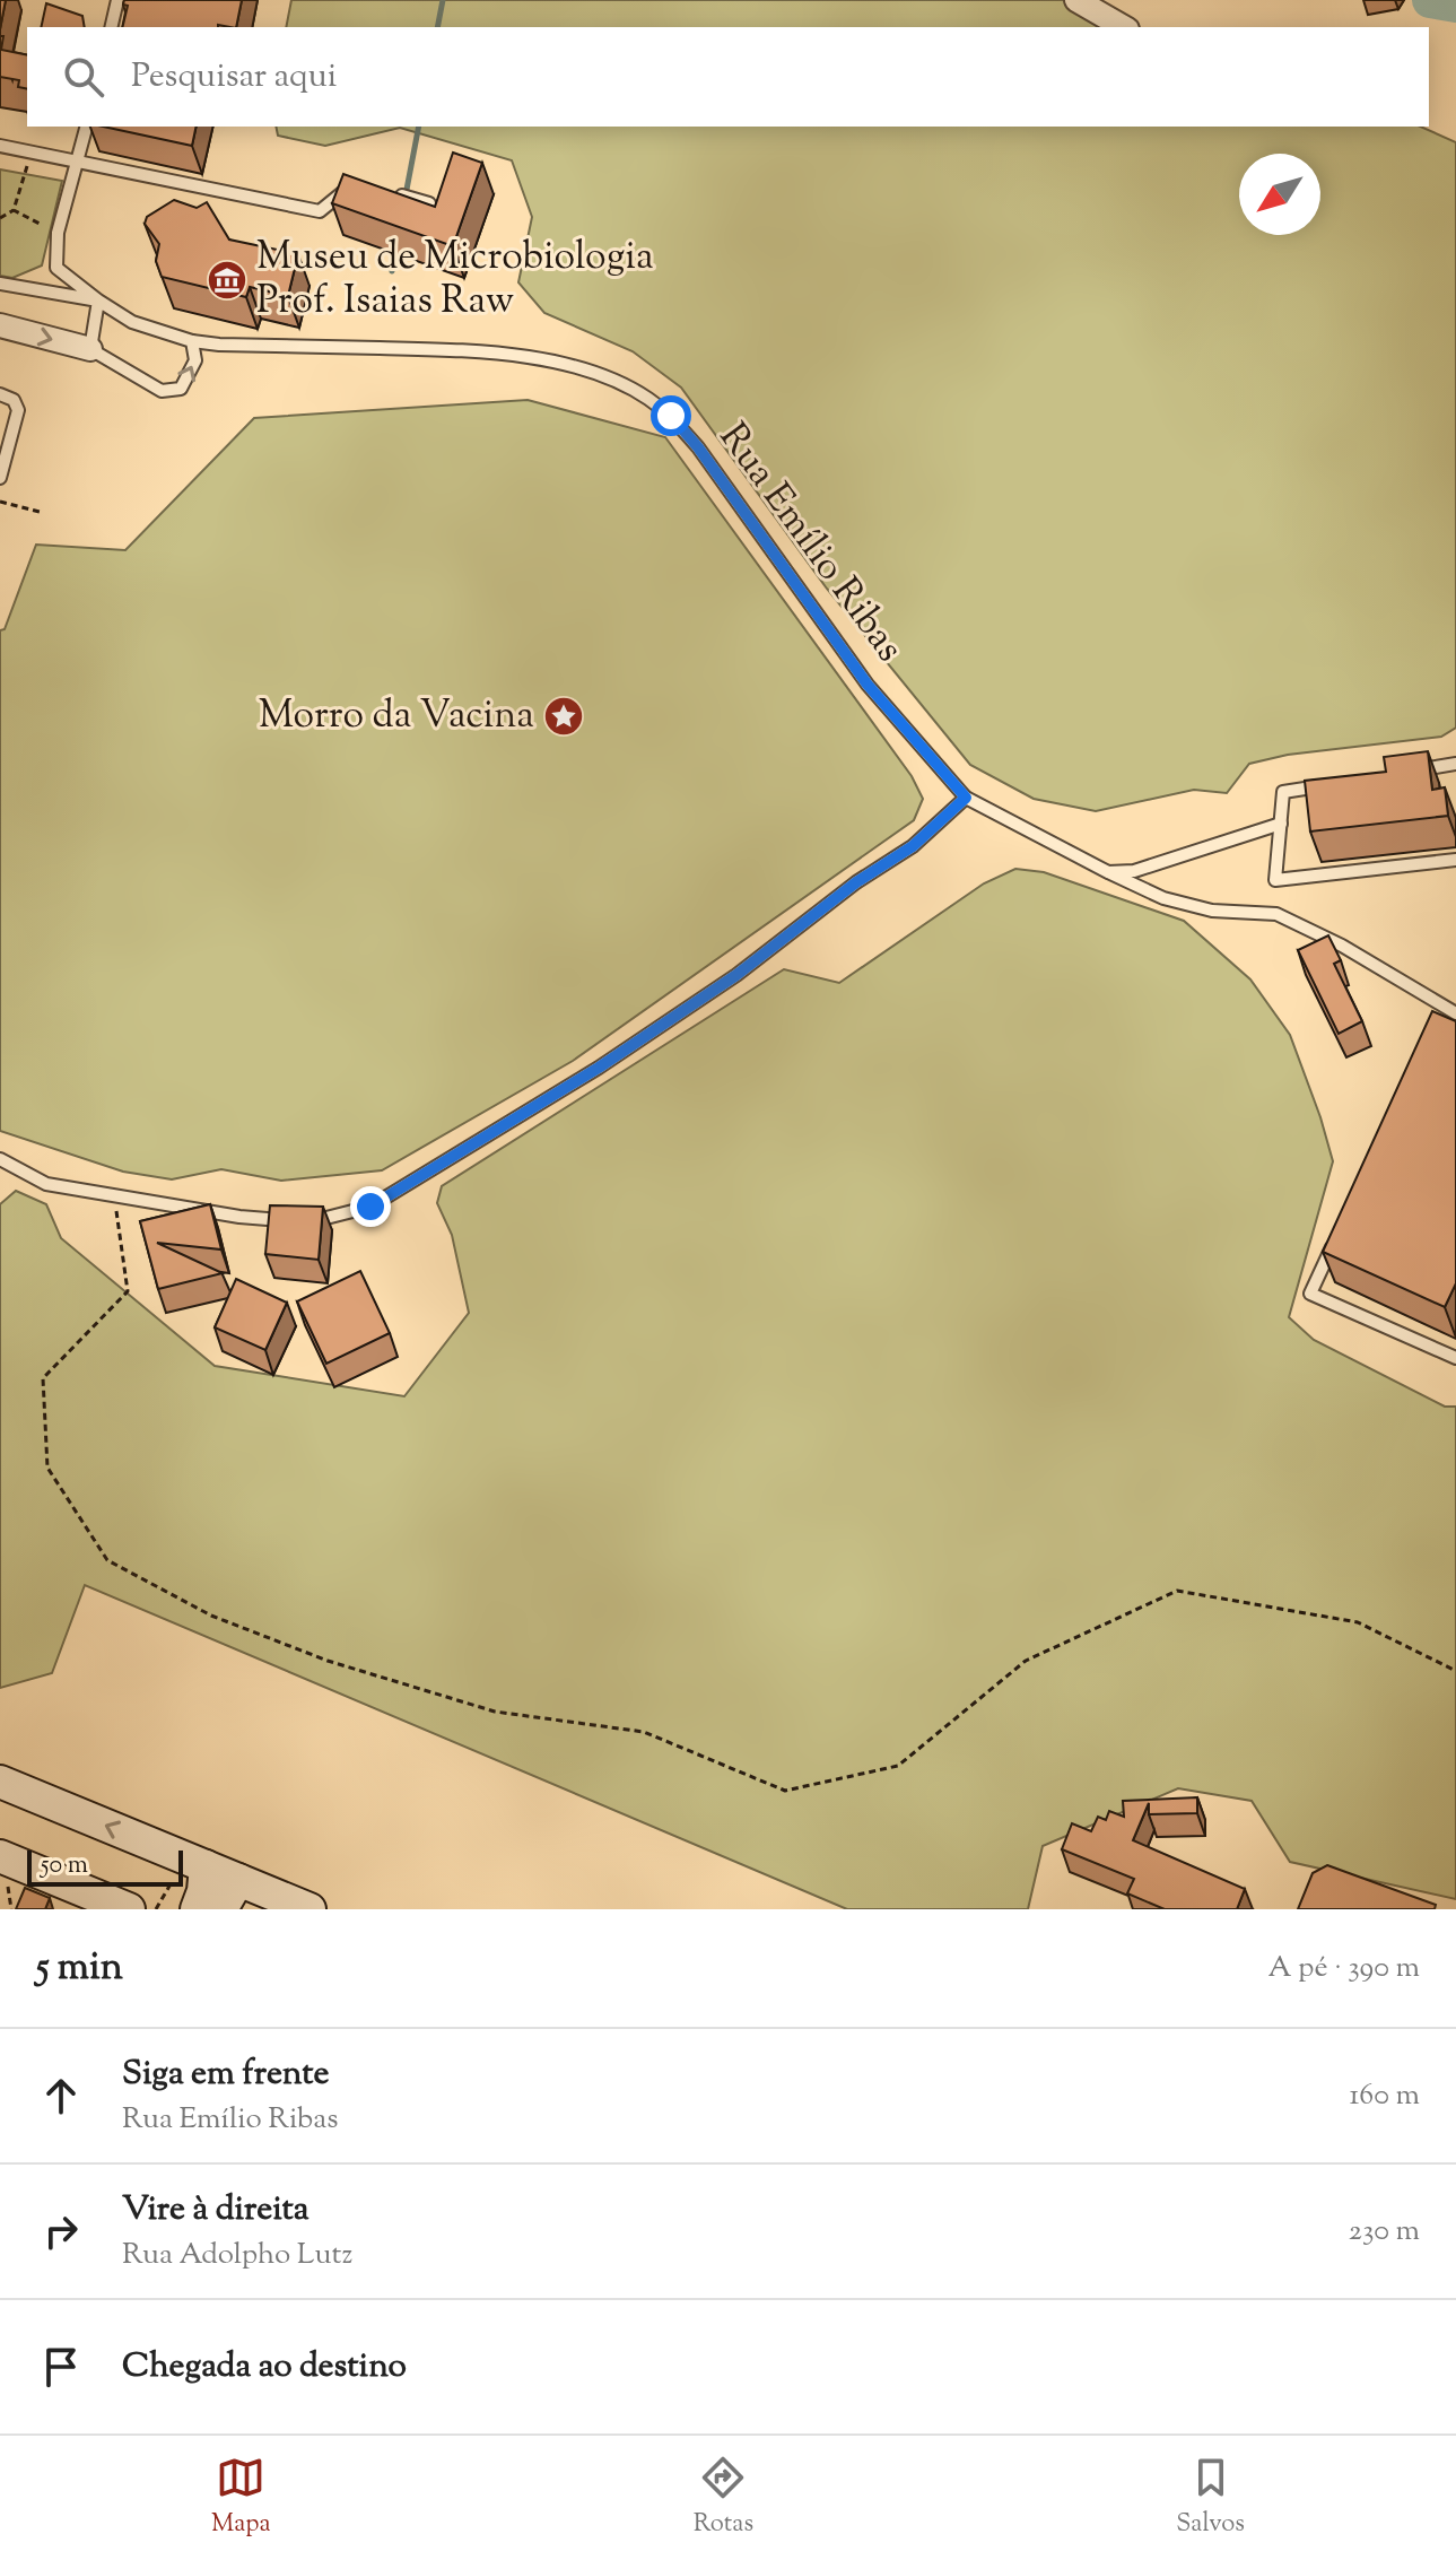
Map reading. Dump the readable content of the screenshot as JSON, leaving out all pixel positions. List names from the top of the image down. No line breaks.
{"streets":{"lane":["Rua Emílio Ribas"]},"places":{"museum":["Museu de Microbiologia Prof. Isaias Raw"],"place":["Morro da Vacina"]},"scale_bar":"50 m","north":"bottom left","page":{"search":"Pesquisar aqui","scale":"50 m","heading":["5 min","A pé · 390 m"],"list":[["Siga em frente","Rua Emílio Ribas","160 m"],["Vire à direita","Rua Adolpho Lutz","230 m"],"Chegada ao destino"],"nav":["Mapa","Rotas","Salvos"]}}
